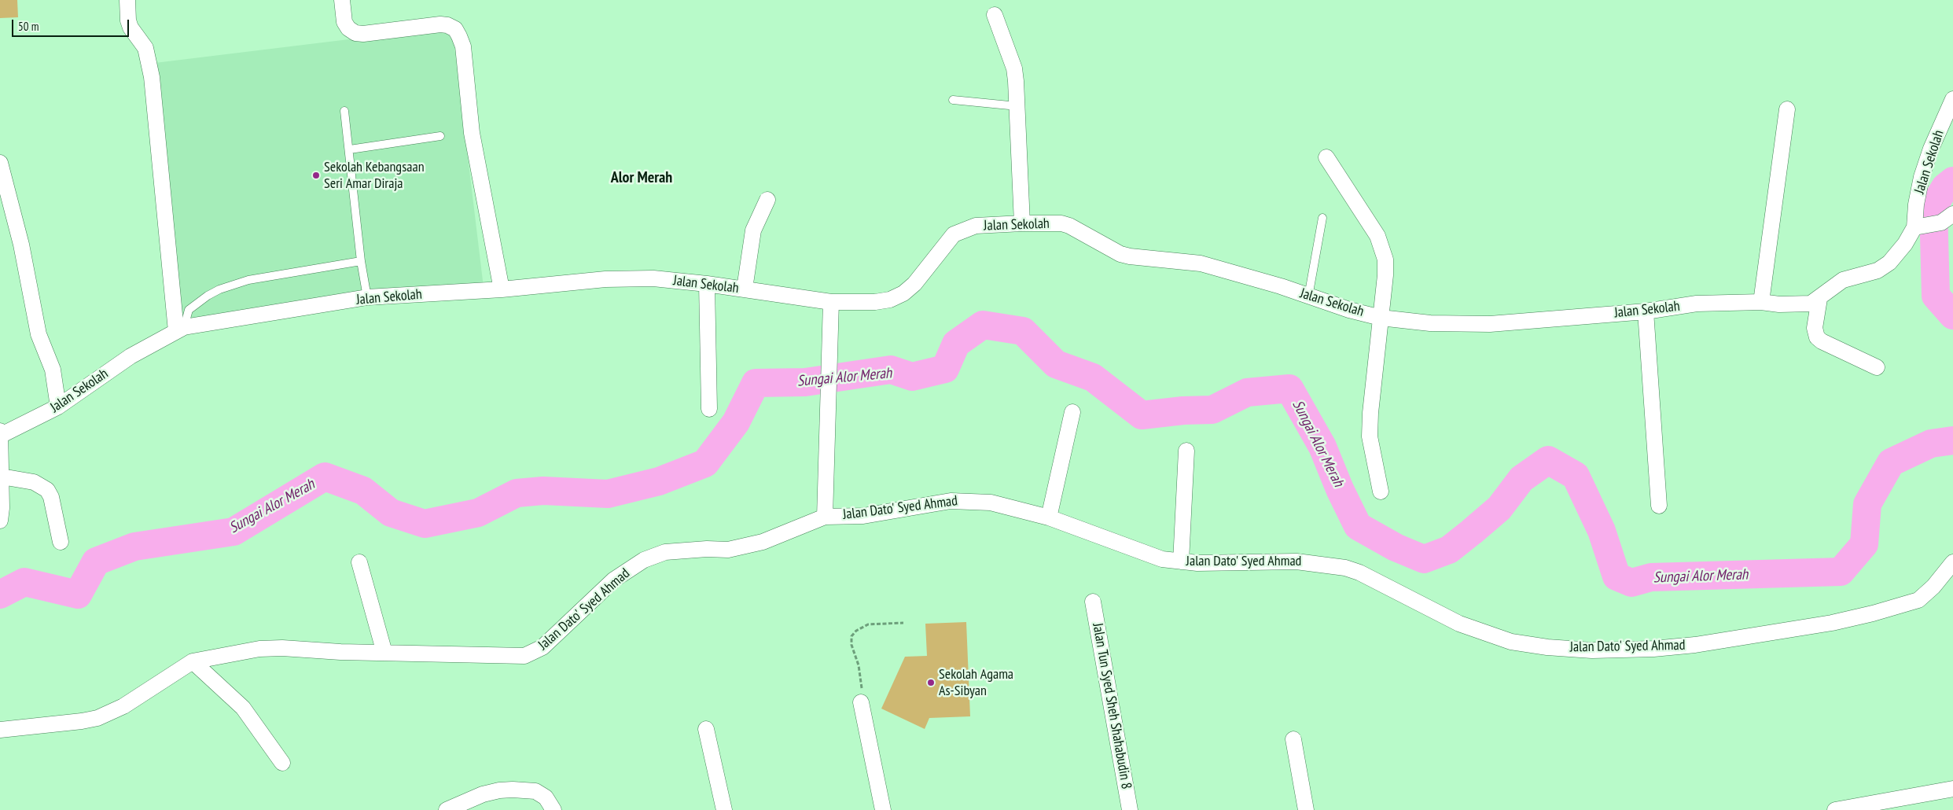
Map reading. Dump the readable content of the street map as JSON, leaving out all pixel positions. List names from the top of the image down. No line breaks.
{"streets":{"street":["Jalan Sekolah","Jalan Dato' Syed Ahmad","Jalan Tun Syed Sheh Shahabudin 8"]},"districts":["Alor Merah"],"water":["Sungai Alor Merah"],"places":["Sekolah Kebangsaan Seri Amar Diraja","Sekolah Agama As-Sibyan"],"scale_bar":"50 m"}
